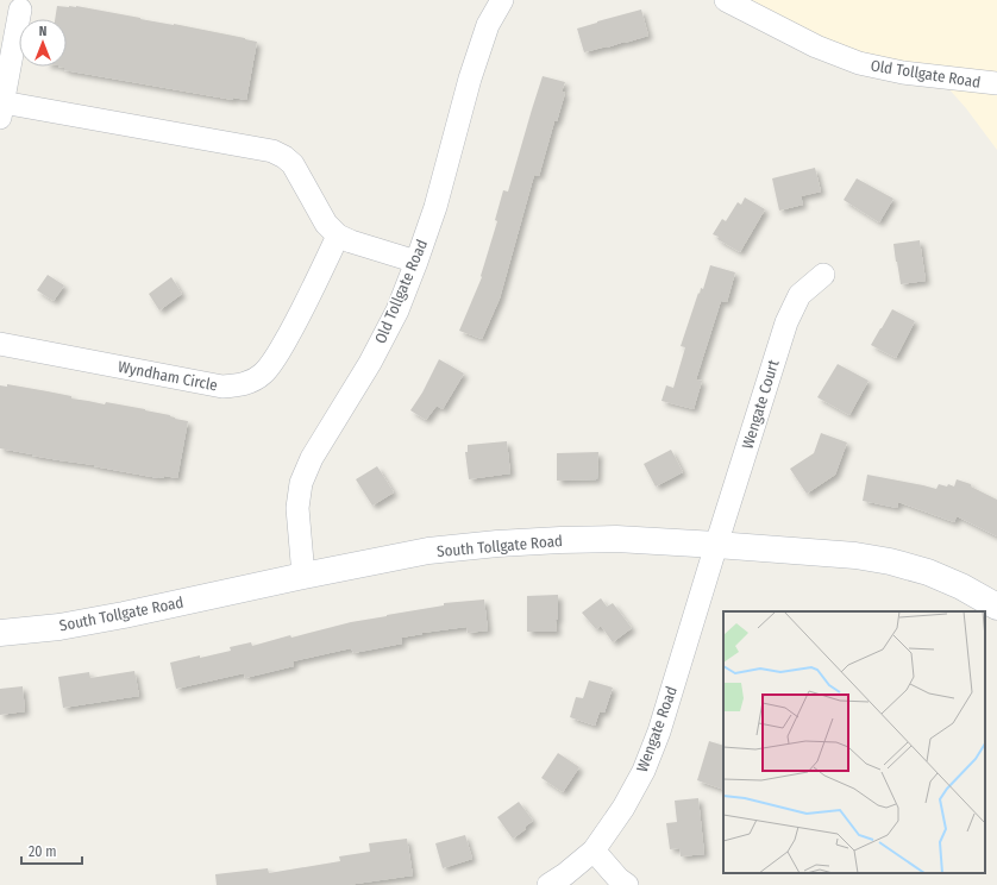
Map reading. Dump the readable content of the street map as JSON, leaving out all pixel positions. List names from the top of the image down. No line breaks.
{"streets":{"street":["Old Tollgate Road","Wyndham Circle","Wengate Court","South Tollgate Road","Wengate Road"]},"crossings":[["Old Tollgate Road","South Tollgate Road"],["Wengate Court","South Tollgate Road"],["Wengate Court","Wengate Road"],["South Tollgate Road","Wengate Road"]],"scale_bar":"20 m","north":"top"}
